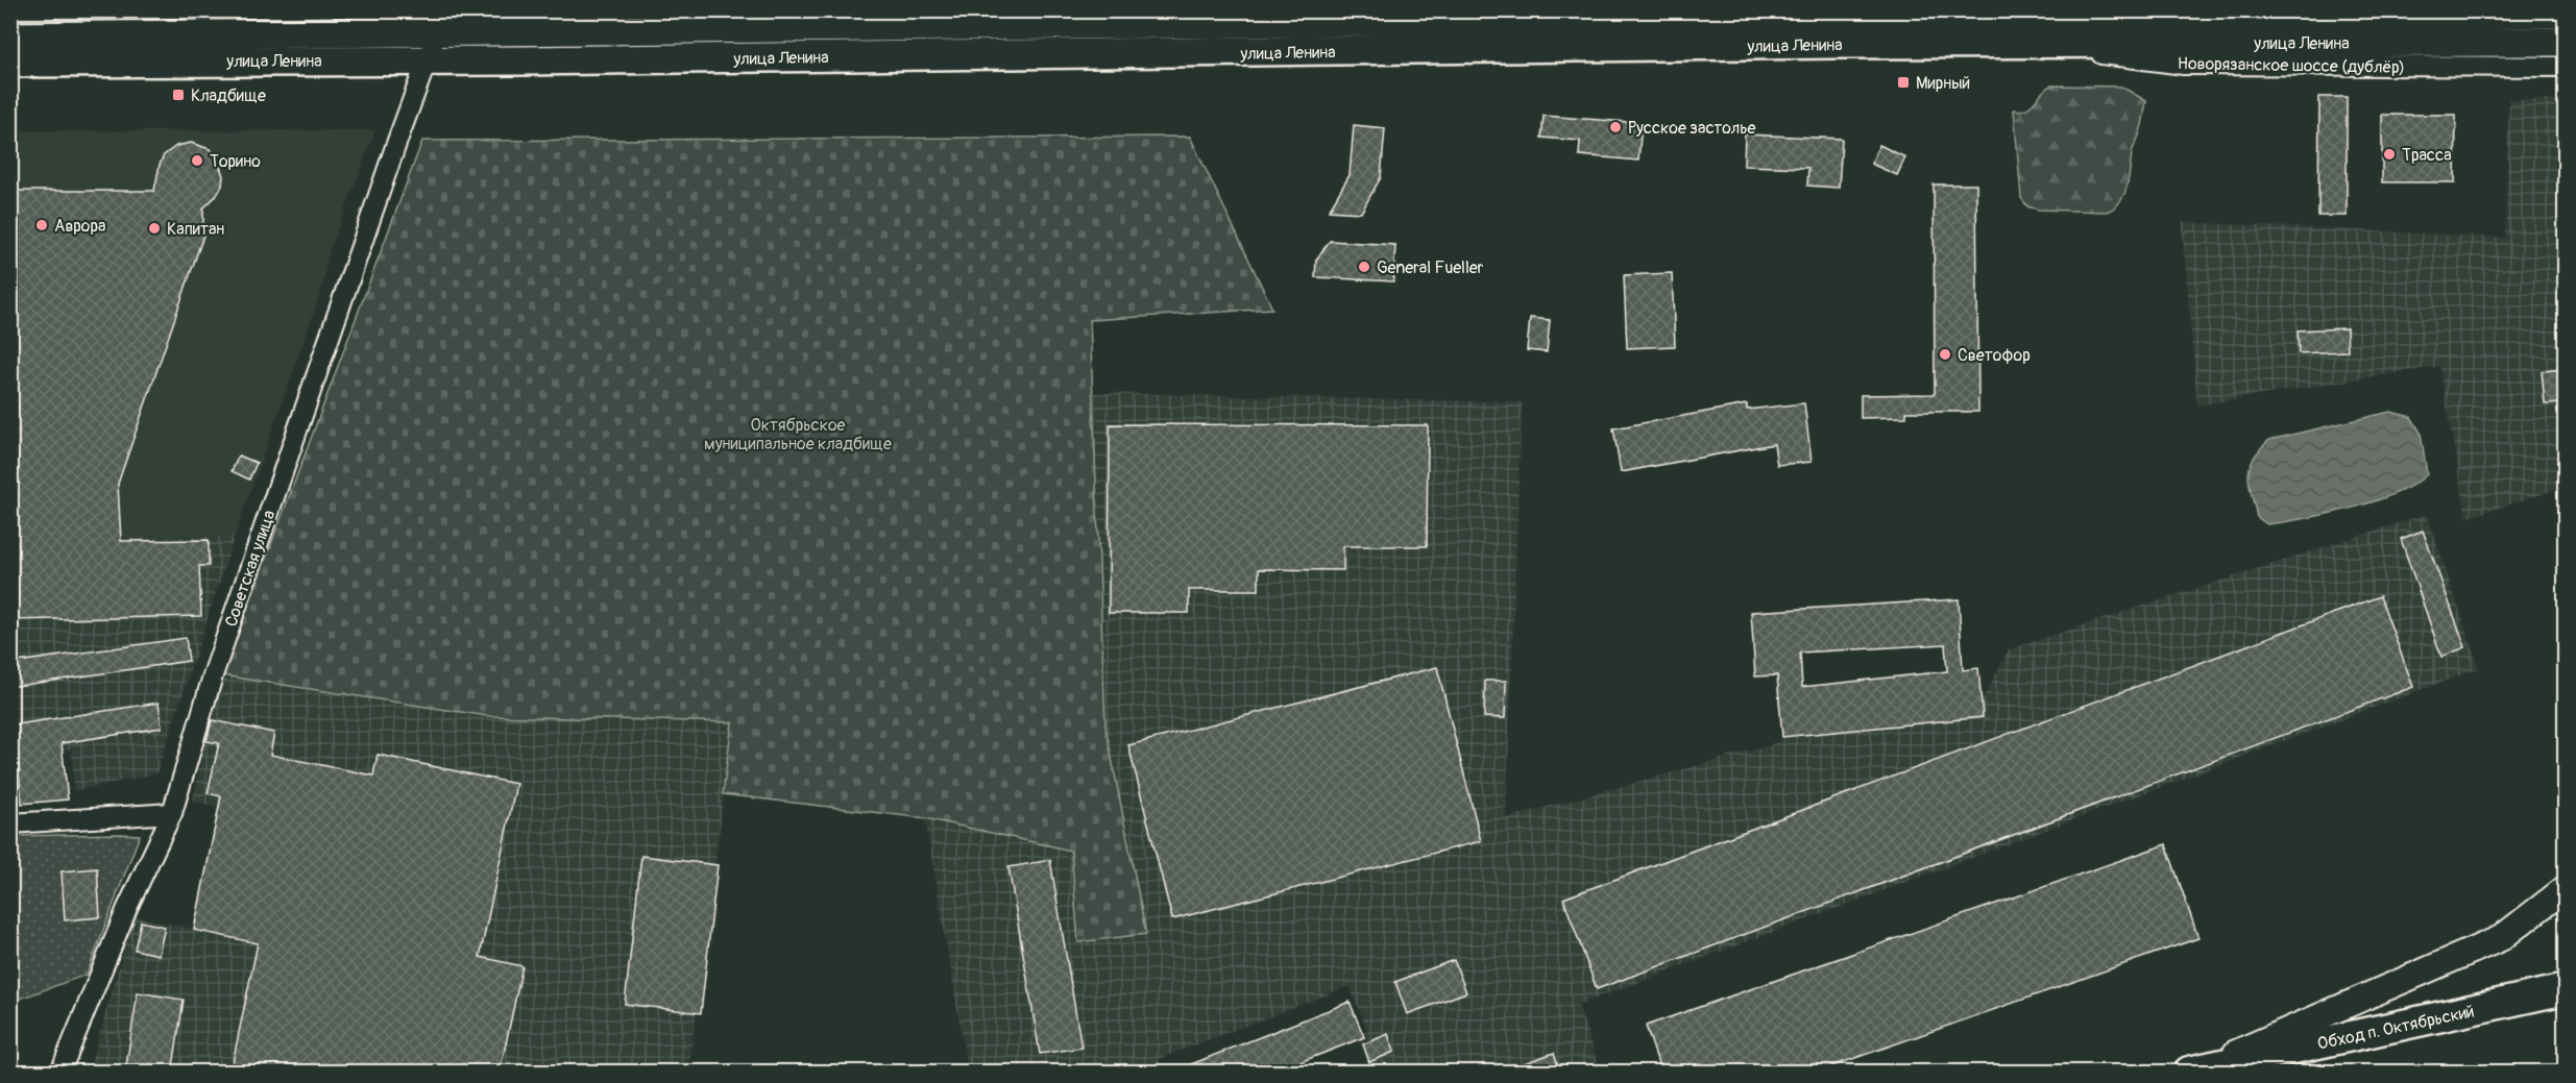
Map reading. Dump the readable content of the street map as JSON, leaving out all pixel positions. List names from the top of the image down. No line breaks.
{"streets":{"highway":["Обход п. Октябрьский"],"main road":["улица Ленина"],"street":["Новорязанское шоссе (дублёр)","Советская улица"]},"crossings":[["улица Ленина","Новорязанское шоссе (дублёр)"],["улица Ленина","Советская улица"]],"parks":["Октябрьское муниципальное кладбище"],"places":{"transit":["Мирный","Кладбище"],"other":["Русское застолье","Трасса","Торино","Аврора","Капитан","General Fueller","Светофор"]}}
